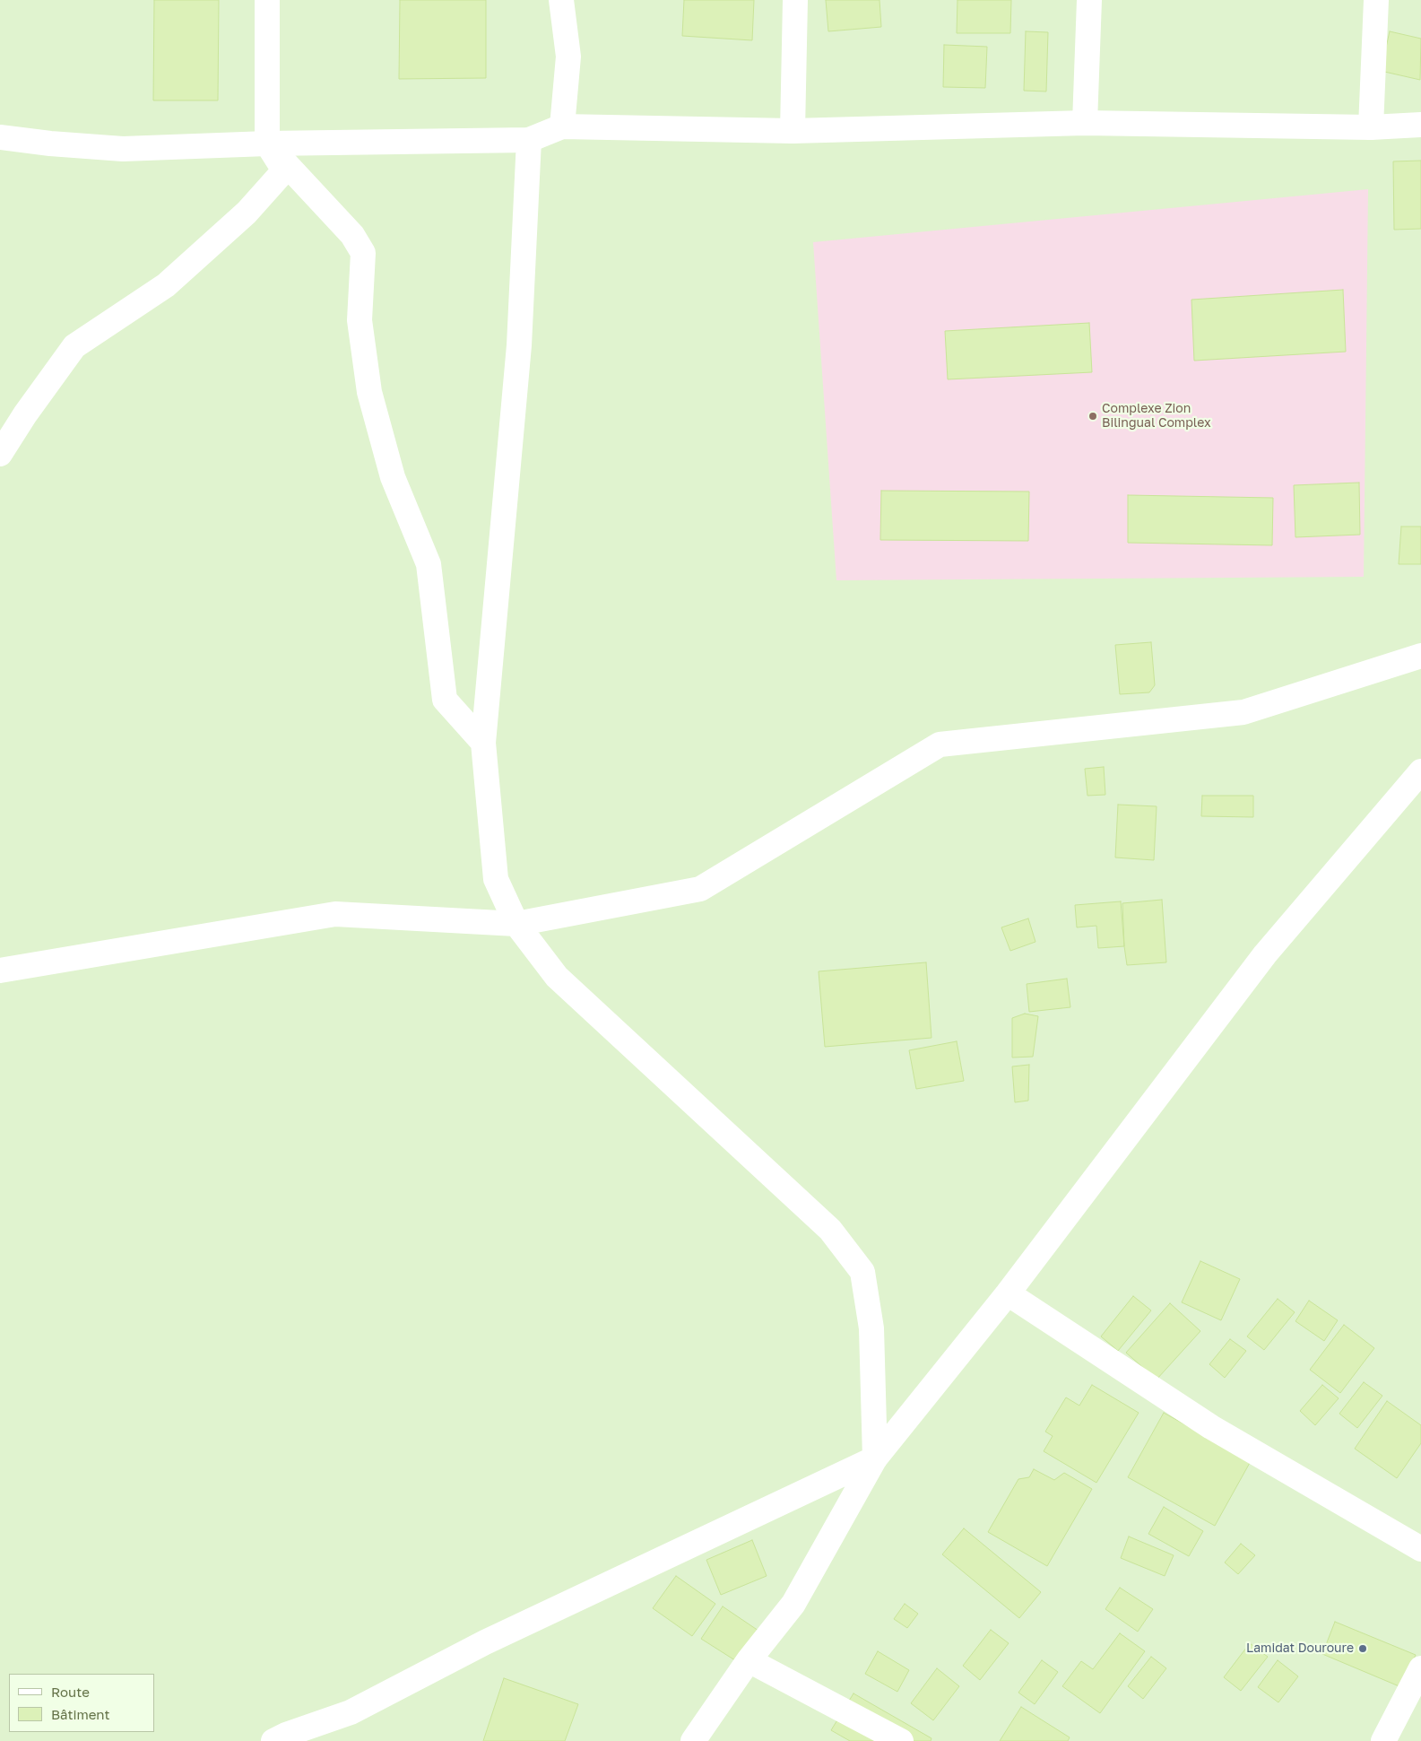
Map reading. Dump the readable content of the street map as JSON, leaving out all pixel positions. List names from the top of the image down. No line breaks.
{"places":["Complexe Zion Bilingual Complex","Lamidat Douroure"],"legend":["Route","Bâtiment"]}
